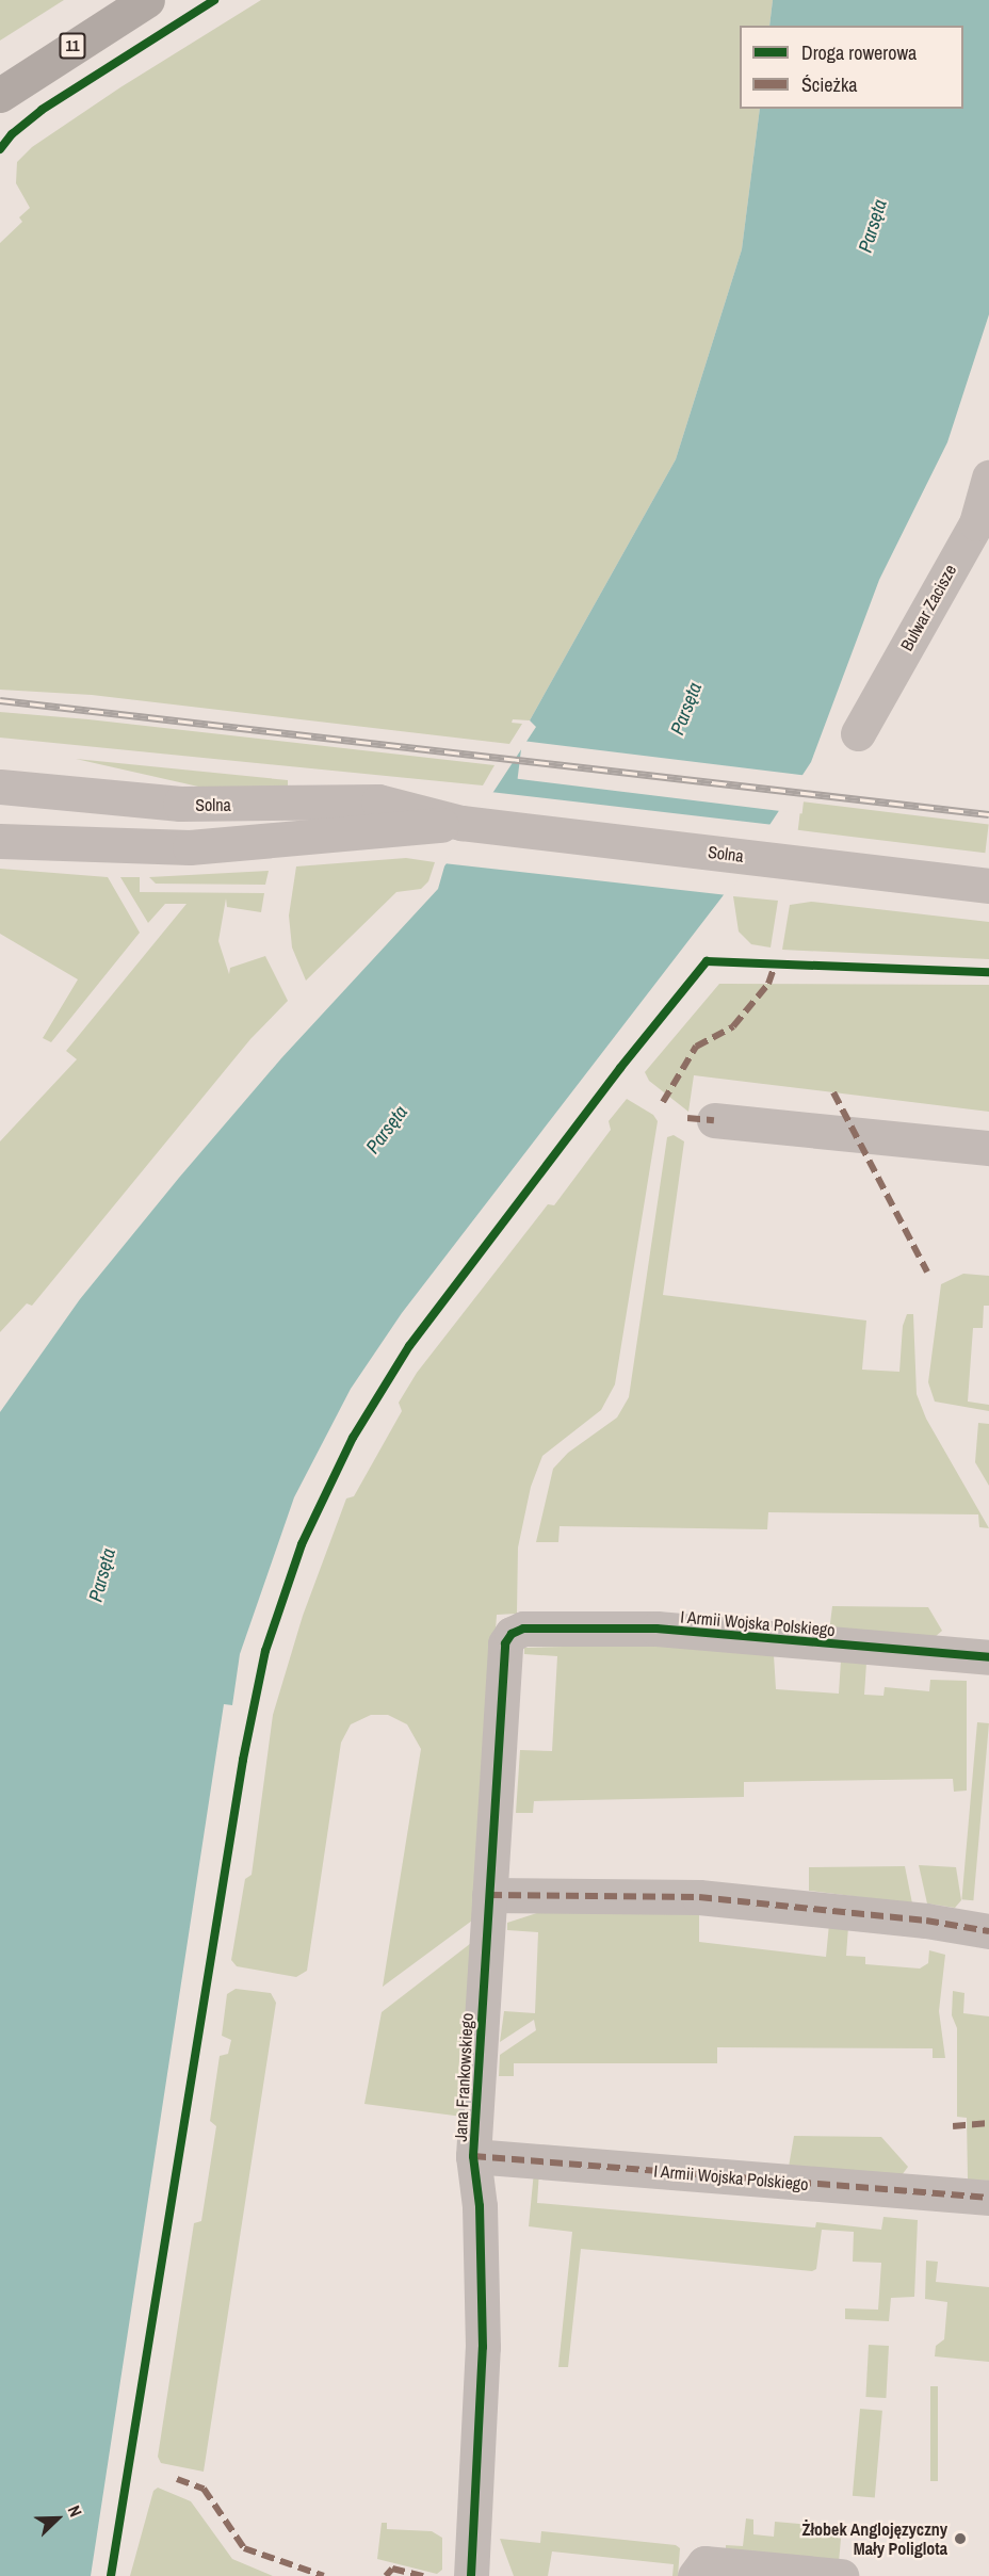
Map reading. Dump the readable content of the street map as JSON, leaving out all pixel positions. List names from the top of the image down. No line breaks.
{"streets":{"main road":["11"],"street":["Bulwar Zacisze","Solna","I Armii Wojska Polskiego","Jana Frankowskiego"]},"crossings":[["I Armii Wojska Polskiego","Jana Frankowskiego"]],"water":["Parsęta"],"places":["Żłobek Anglojęzyczny Mały Poliglota"],"legend":["Droga rowerowa","Ścieżka"],"north":"top right"}
